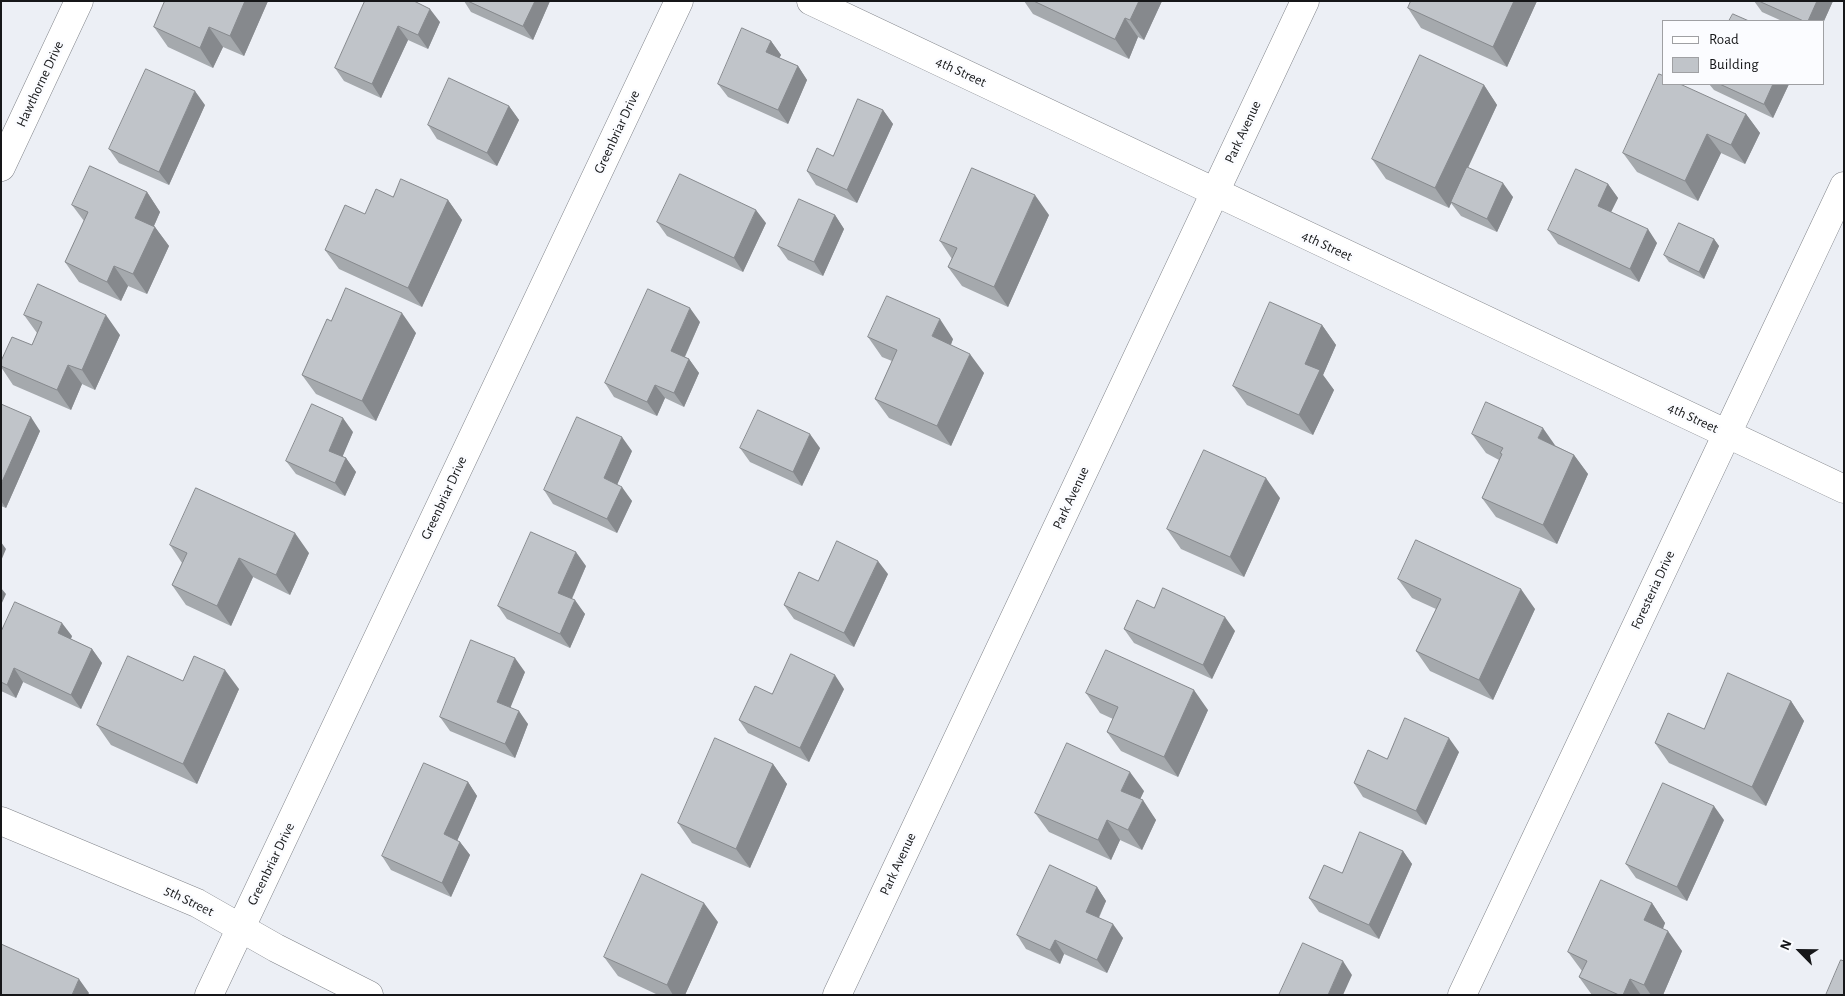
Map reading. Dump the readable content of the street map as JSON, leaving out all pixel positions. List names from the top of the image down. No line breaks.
{"streets":{"street":["4th Street","Hawthorne Drive","Greenbriar Drive","Park Avenue","Foresteria Drive","5th Street"]},"crossings":[["4th Street","Park Avenue"],["4th Street","Foresteria Drive"],["Greenbriar Drive","5th Street"]],"legend":["Road","Building"],"north":"top left"}
